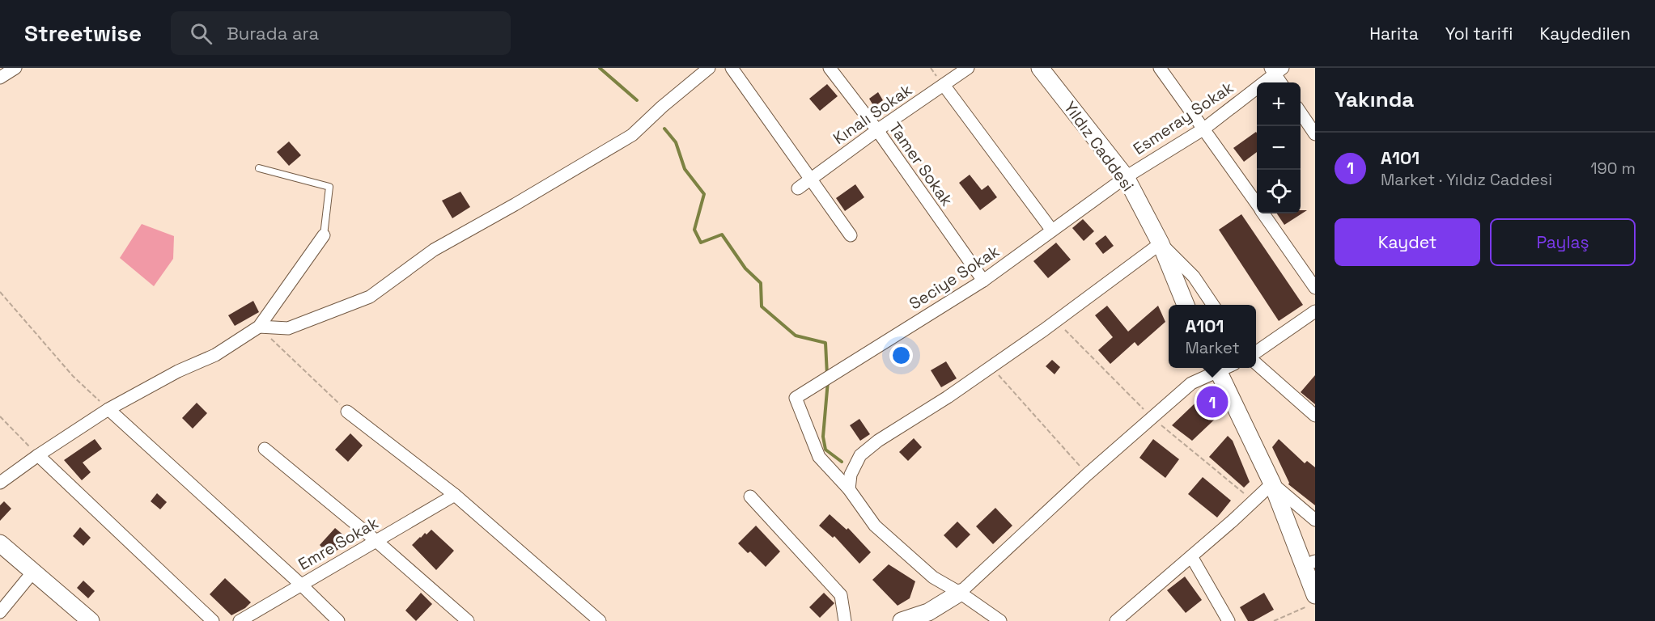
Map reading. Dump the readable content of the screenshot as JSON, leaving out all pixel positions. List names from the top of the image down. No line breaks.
{"streets":{"street":["Kınalı Sokak","Esmeray Sokak","Yıldız Caddesi","Tamer Sokak","Seciye Sokak","Emre Sokak"]},"crossings":[["Kınalı Sokak","Tamer Sokak"],["Esmeray Sokak","Yıldız Caddesi"],["Esmeray Sokak","Seciye Sokak"],["Yıldız Caddesi","Seciye Sokak"],["Tamer Sokak","Seciye Sokak"]],"page":{"header":"Streetwise","search":"Burada ara","nav":["Harita","Yol tarifi","Kaydedilen"],"heading":"Yakında","map_buttons":["+","−"],"list":[{"mark":"1","name":"A101","note":"Market · Yıldız Caddesi","value":"190 m"}],"buttons":["Kaydet","Paylaş"],"popup":["A101","Market"],"pins":"1"}}
